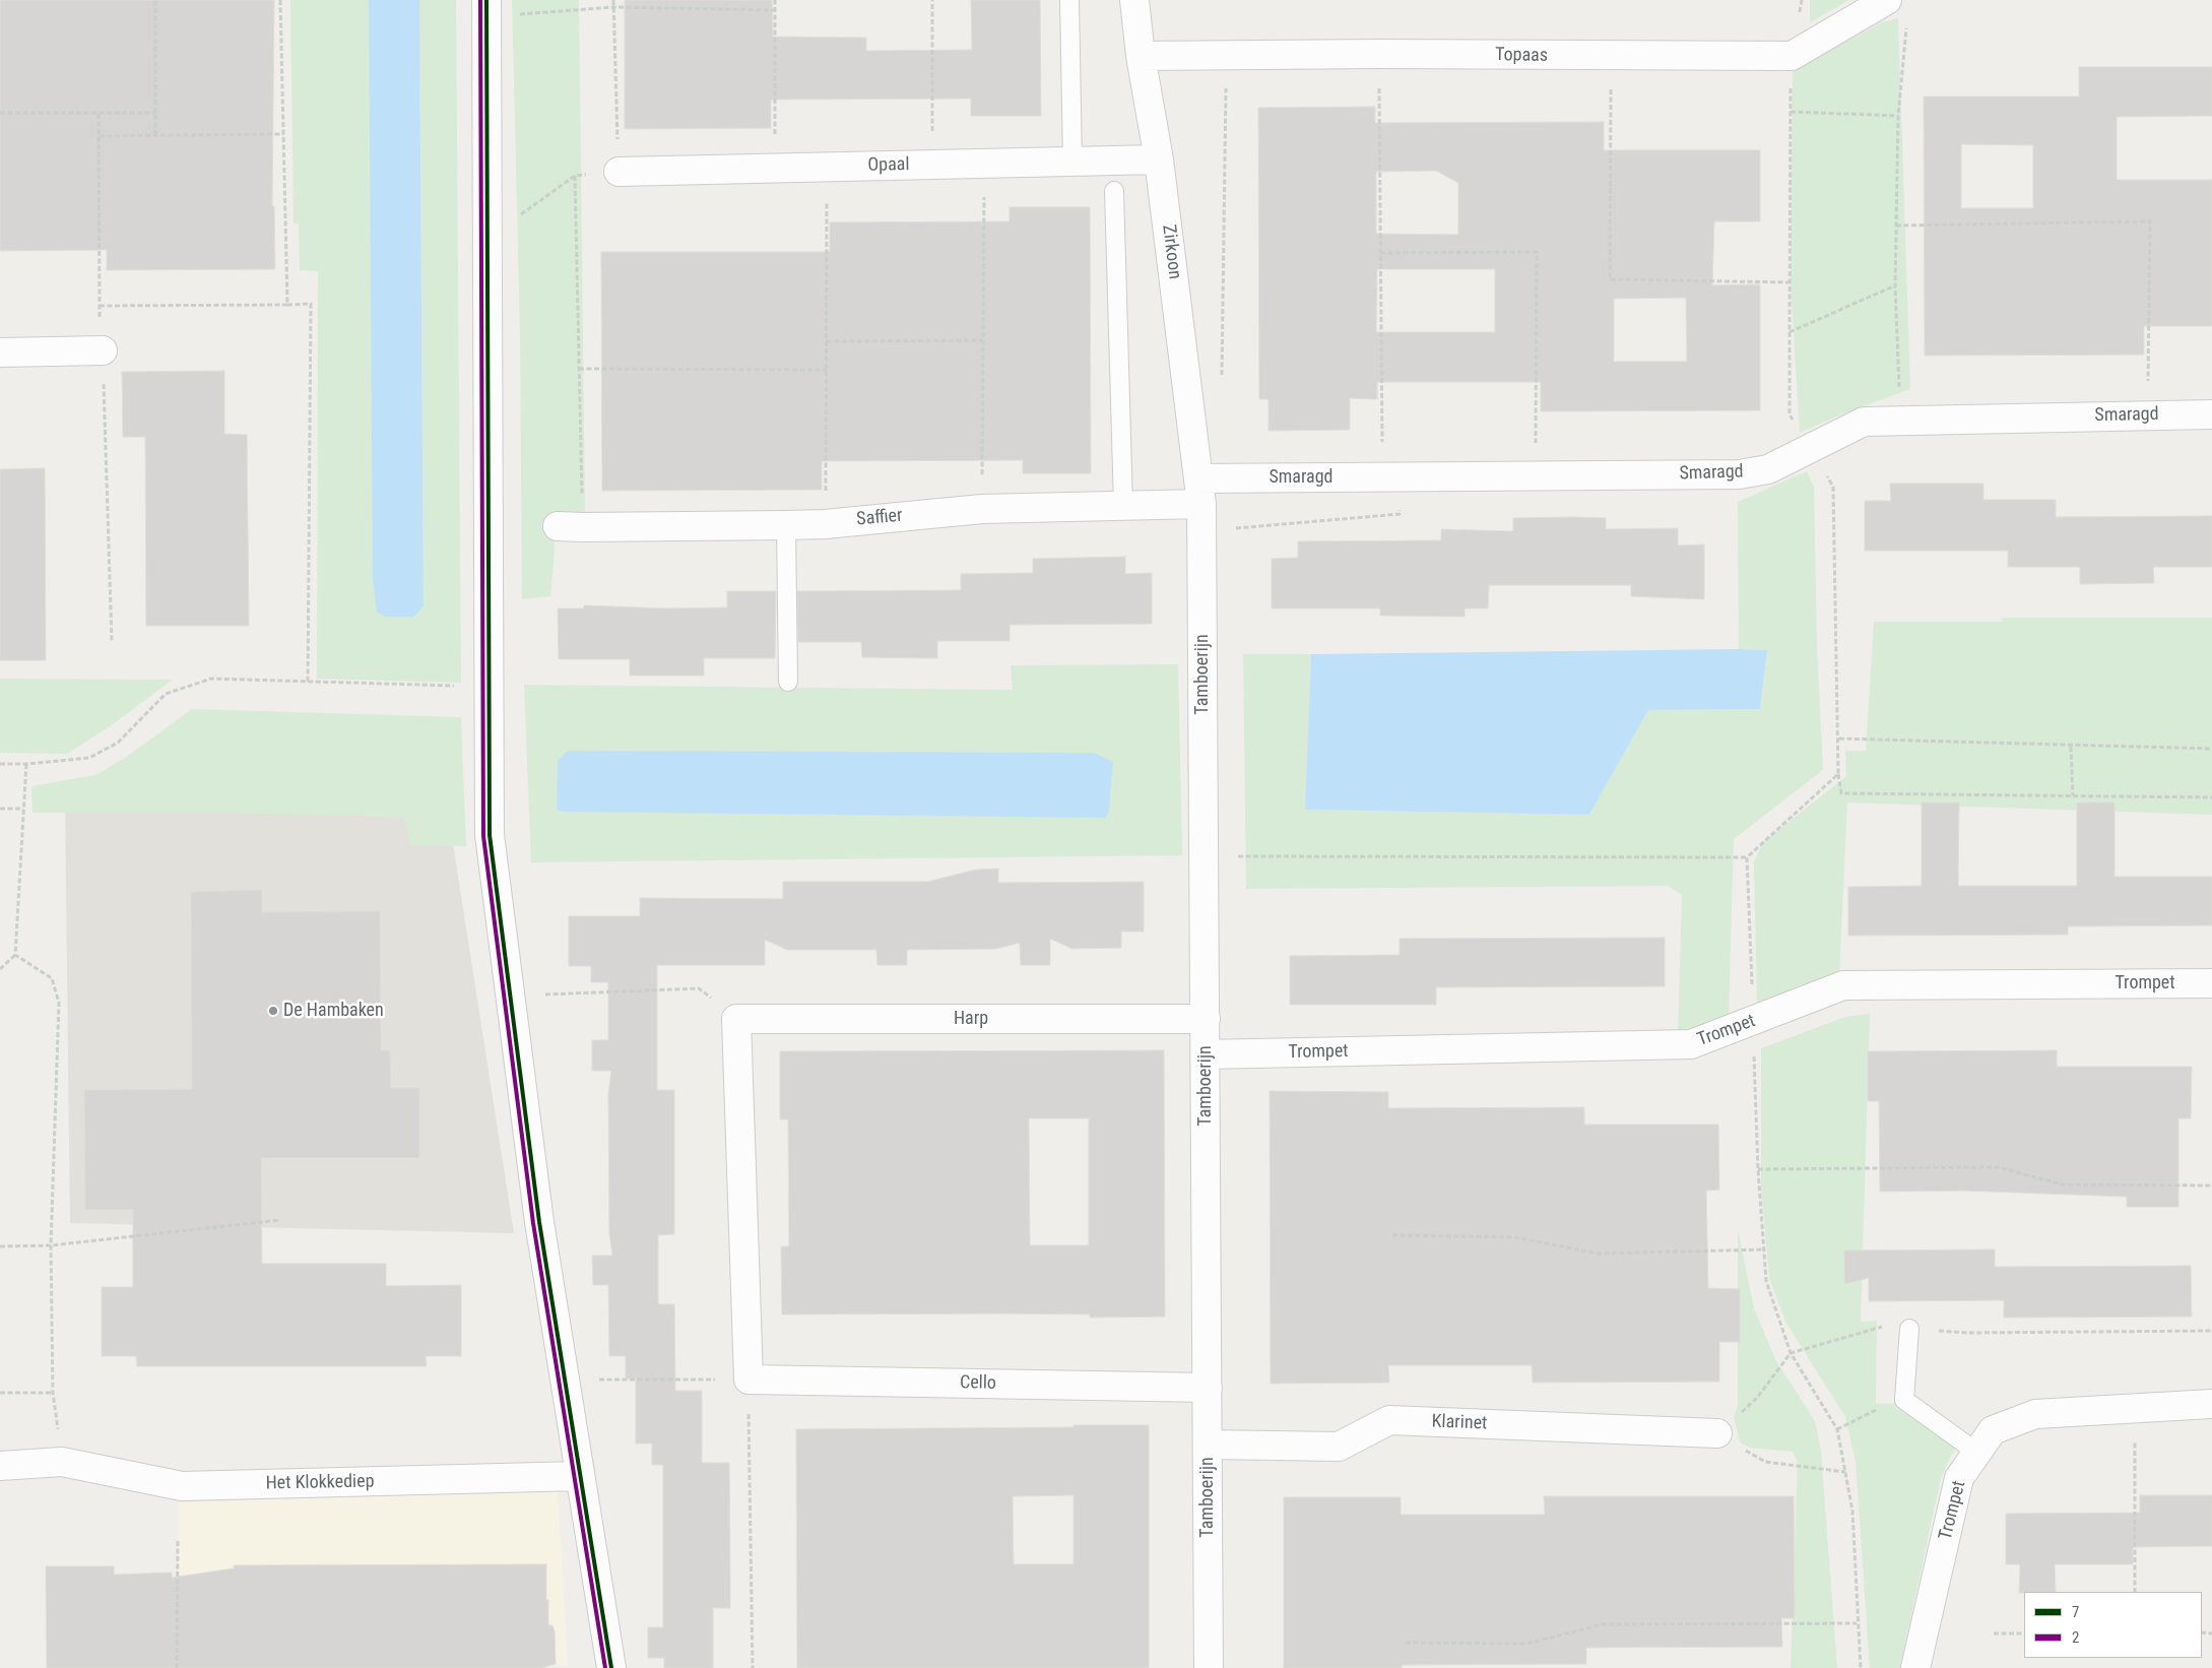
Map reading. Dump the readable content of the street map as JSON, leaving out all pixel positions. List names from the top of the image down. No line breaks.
{"streets":{"street":["Topaas","Opaal","Zirkoon","Smaragd","Saffier","Tamboerijn","Trompet","Harp","Cello","Klarinet","Het Klokkediep"]},"crossings":[["Topaas","Zirkoon"],["Opaal","Zirkoon"],["Zirkoon","Smaragd"],["Zirkoon","Saffier"],["Zirkoon","Tamboerijn"],["Smaragd","Saffier"],["Smaragd","Tamboerijn"],["Saffier","Tamboerijn"],["Tamboerijn","Trompet"],["Tamboerijn","Harp"],["Tamboerijn","Cello"],["Tamboerijn","Klarinet"]],"places":["De Hambaken"],"lines":["transit line 7","transit line 2"],"legend":["7","2"]}
